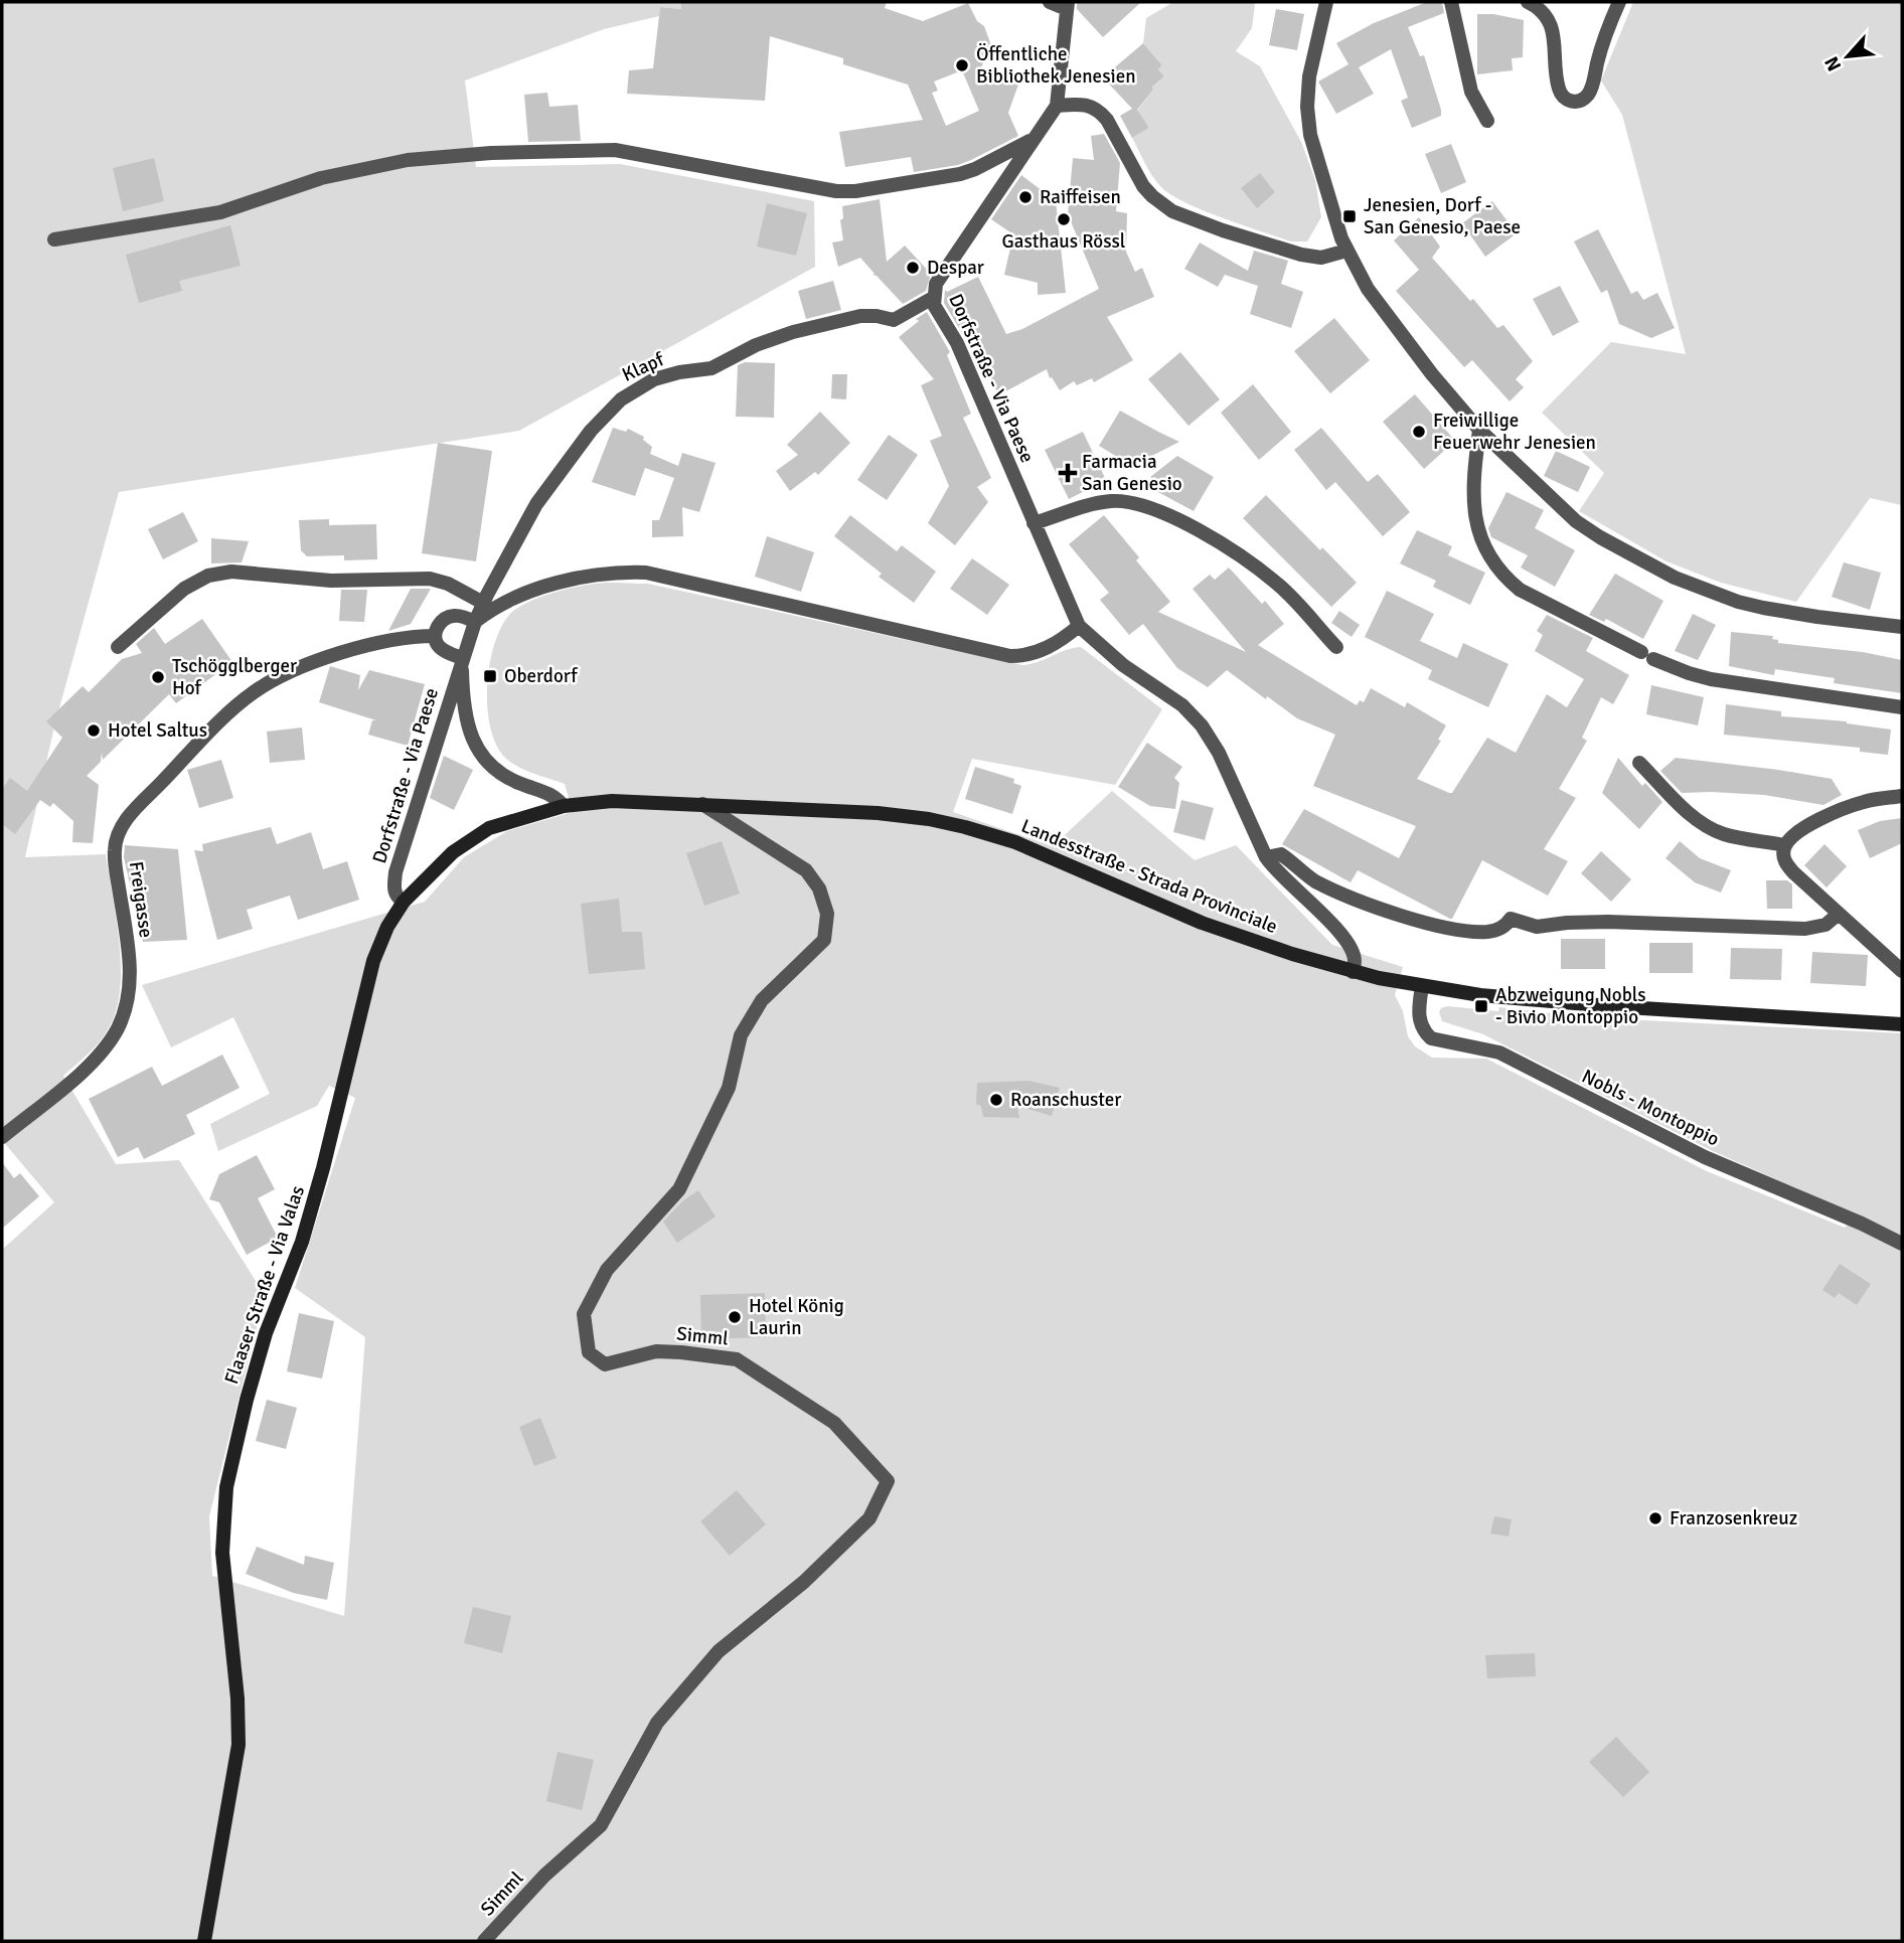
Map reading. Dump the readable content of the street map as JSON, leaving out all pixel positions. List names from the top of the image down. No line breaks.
{"streets":{"main road":["Landesstraße - Strada Provinciale","Flaaser Straße - Via Valas"],"street":["Klapf","Dorfstraße - Via Paese","Freigasse","Nobls - Montoppio","Simml"]},"crossings":[["Klapf","Dorfstraße - Via Paese"],["Dorfstraße - Via Paese","Flaaser Straße - Via Valas"],["Landesstraße - Strada Provinciale","Nobls - Montoppio"],["Landesstraße - Strada Provinciale","Flaaser Straße - Via Valas"],["Landesstraße - Strada Provinciale","Simml"],["Flaaser Straße - Via Valas","Simml"]],"places":{"other":["Öffentliche Bibliothek Jenesien","Raiffeisen","Gasthaus Rössl","Despar","Freiwillige Feuerwehr Jenesien","Tschögglberger Hof","Hotel Saltus","Roanschuster","Hotel König Laurin","Franzosenkreuz"],"transit":["Jenesien, Dorf - San Genesio, Paese","Oberdorf","Abzweigung Nobls - Bivio Montoppio"],"health":["Farmacia San Genesio"]},"north":"bottom left"}
